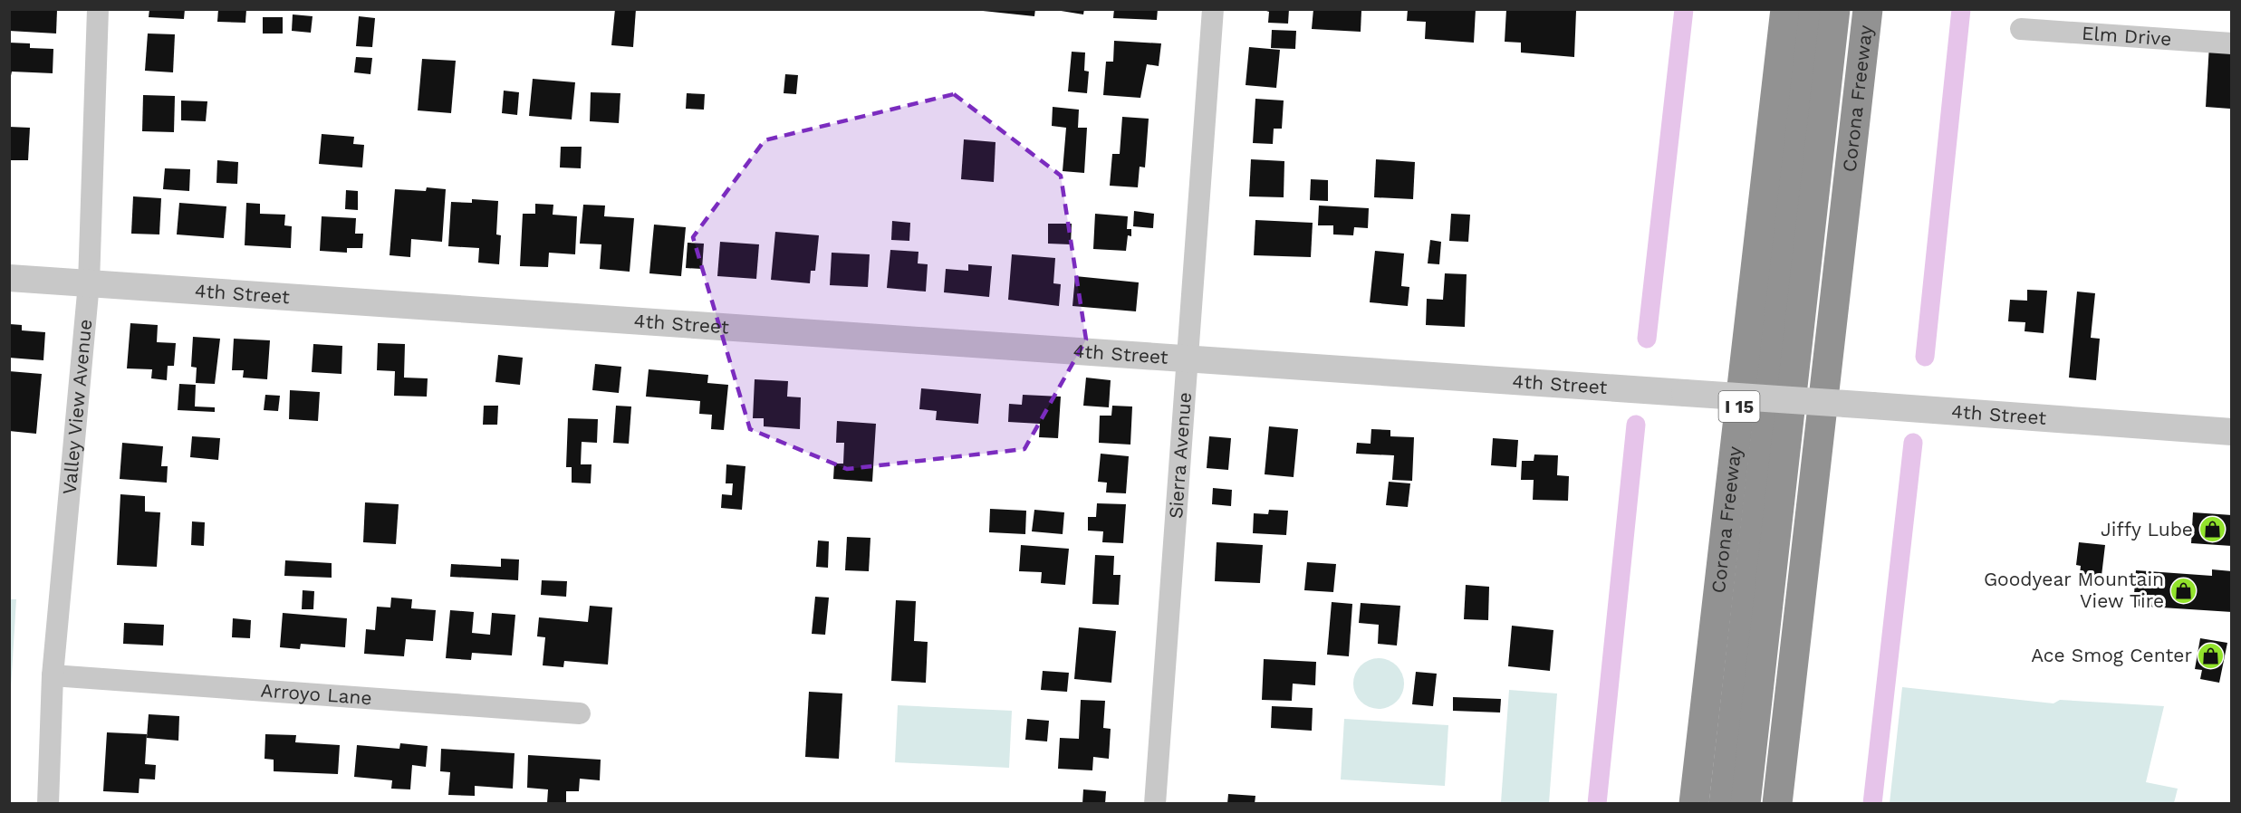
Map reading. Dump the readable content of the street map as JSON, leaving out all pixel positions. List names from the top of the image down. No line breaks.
{"streets":{"highway":["Corona Freeway","I 15"],"street":["Elm Drive","4th Street","Valley View Avenue","Sierra Avenue","Arroyo Lane"]},"crossings":[["4th Street","Valley View Avenue"],["4th Street","Sierra Avenue"],["Valley View Avenue","Arroyo Lane"]],"places":{"shop":["Jiffy Lube","Goodyear Mountain View Tire","Ace Smog Center"]}}
